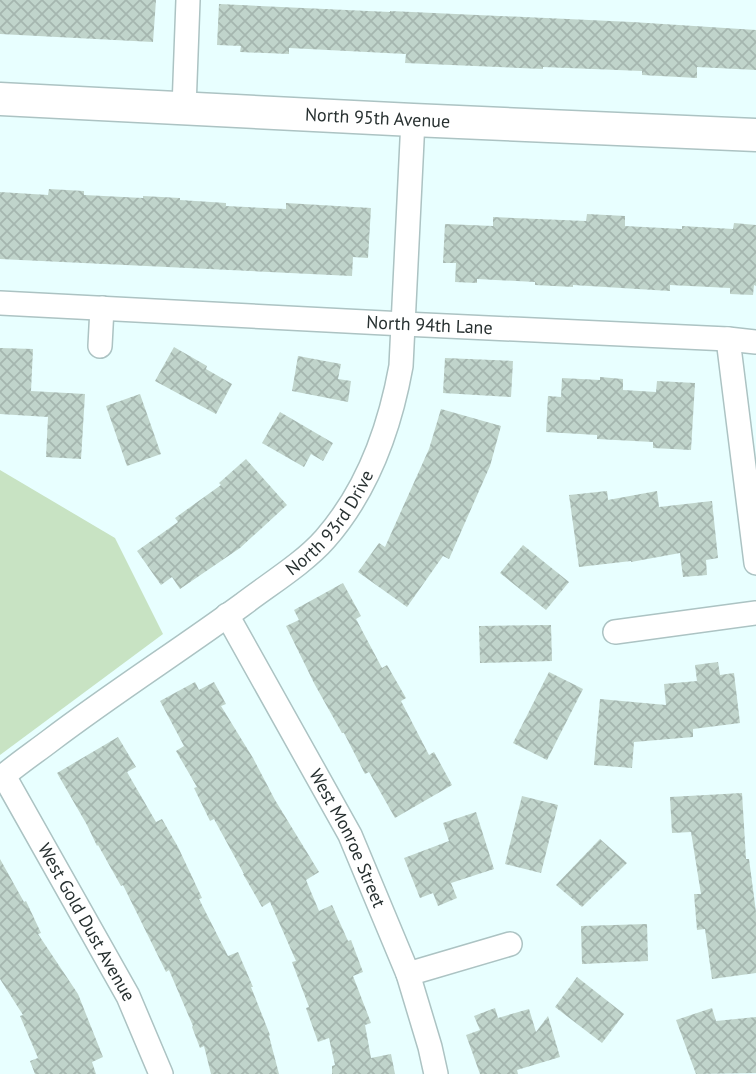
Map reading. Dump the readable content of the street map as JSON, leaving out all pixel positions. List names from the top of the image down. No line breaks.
{"streets":{"street":["North 95th Avenue","North 94th Lane","North 93rd Drive","West Monroe Street","West Gold Dust Avenue"]},"crossings":[["North 95th Avenue","North 93rd Drive"],["North 94th Lane","North 93rd Drive"],["North 93rd Drive","West Monroe Street"],["North 93rd Drive","West Gold Dust Avenue"]]}
